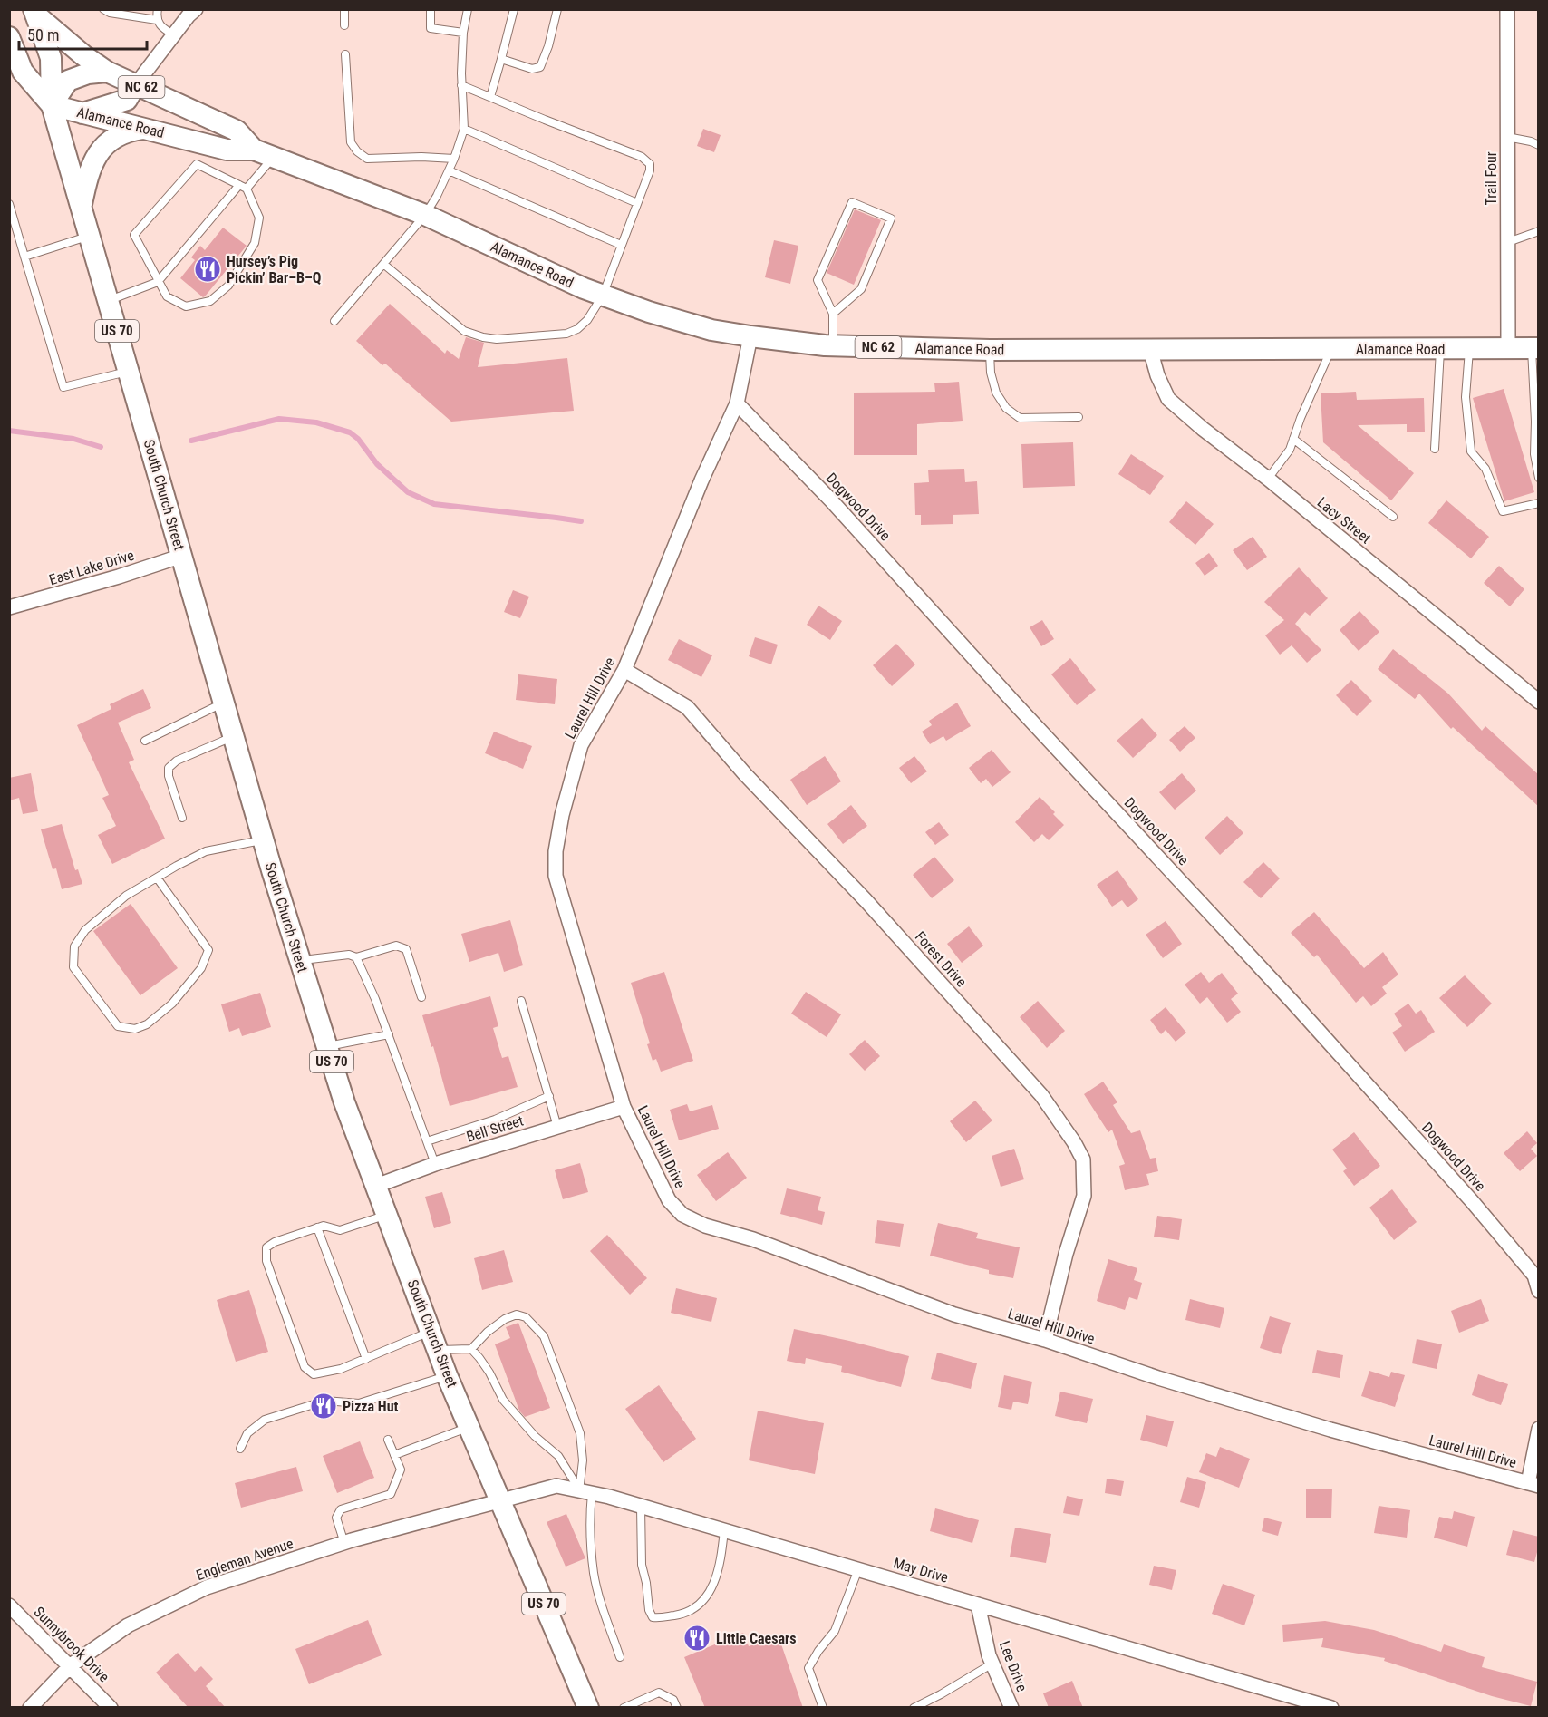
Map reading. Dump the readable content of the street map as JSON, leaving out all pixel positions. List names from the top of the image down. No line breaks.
{"streets":{"main road":["NC 62","Alamance Road","US 70","South Church Street"],"street":["Trail Four","Dogwood Drive","Lacy Street","East Lake Drive","Laurel Hill Drive","Forest Drive","Bell Street","Engleman Avenue","May Drive","Sunnybrook Drive","Lee Drive"]},"crossings":[["Alamance Road","Trail Four"],["Alamance Road","South Church Street"],["Alamance Road","Lacy Street"],["Alamance Road","Laurel Hill Drive"],["South Church Street","East Lake Drive"],["South Church Street","Bell Street"],["South Church Street","Engleman Avenue"],["South Church Street","May Drive"],["Dogwood Drive","Laurel Hill Drive"],["Laurel Hill Drive","Forest Drive"],["Laurel Hill Drive","Bell Street"],["Engleman Avenue","May Drive"],["Engleman Avenue","Sunnybrook Drive"],["May Drive","Lee Drive"]],"places":{"restaurant":["Hursey’s Pig Pickin’ Bar–B–Q","Pizza Hut","Little Caesars"]},"scale_bar":"50 m"}
